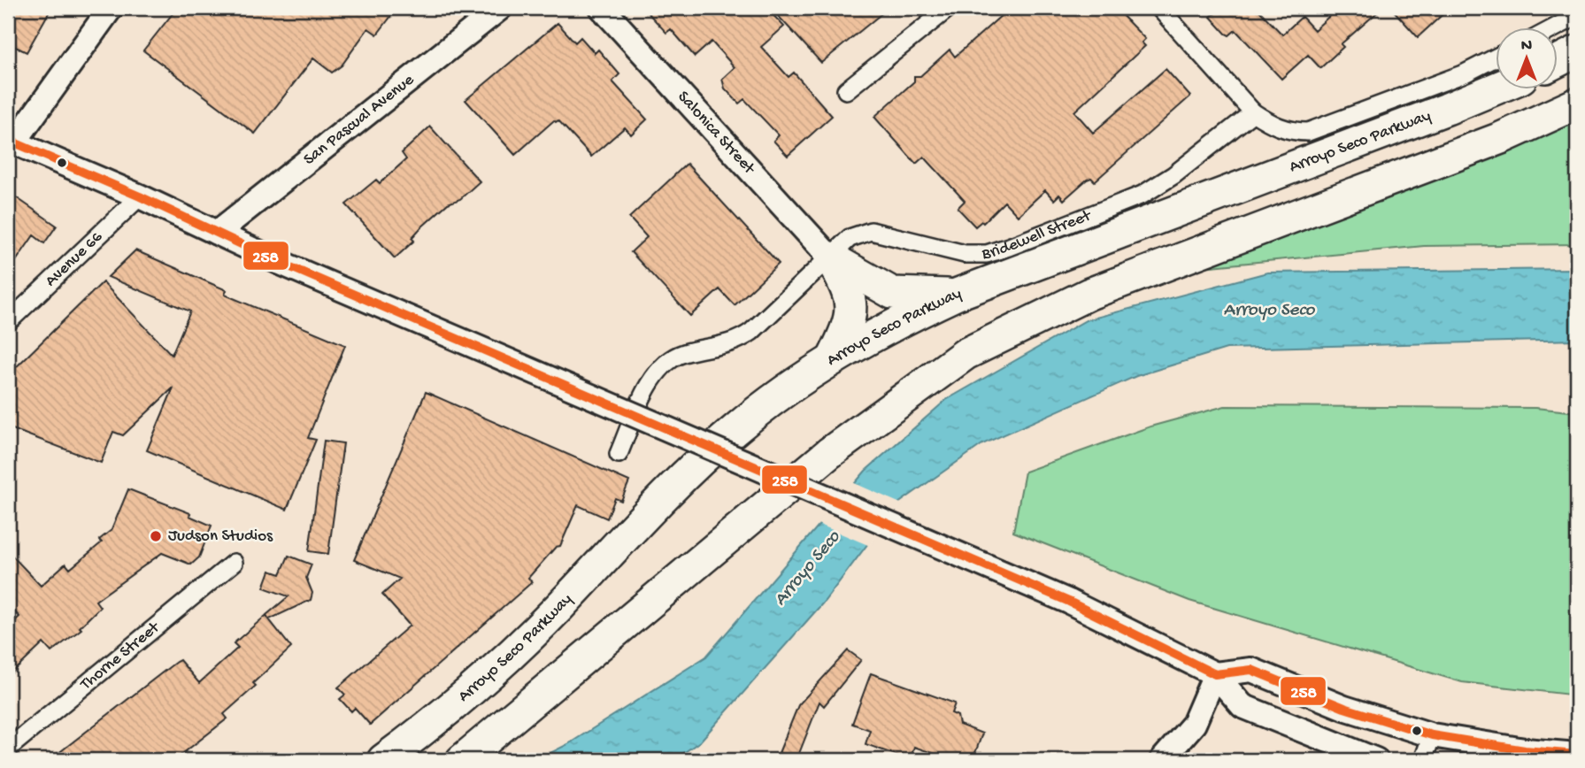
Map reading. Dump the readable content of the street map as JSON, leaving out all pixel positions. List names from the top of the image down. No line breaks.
{"streets":{"highway":["Arroyo Seco Parkway"],"main road":["San Pascual Avenue","Salonica Street"],"street":["Bridewell Street","Avenue 66","Thorne Street"]},"crossings":[["Salonica Street","Bridewell Street"]],"water":["Arroyo Seco"],"places":["Judson Studios"],"lines":["transit line 258"],"north":"top"}
